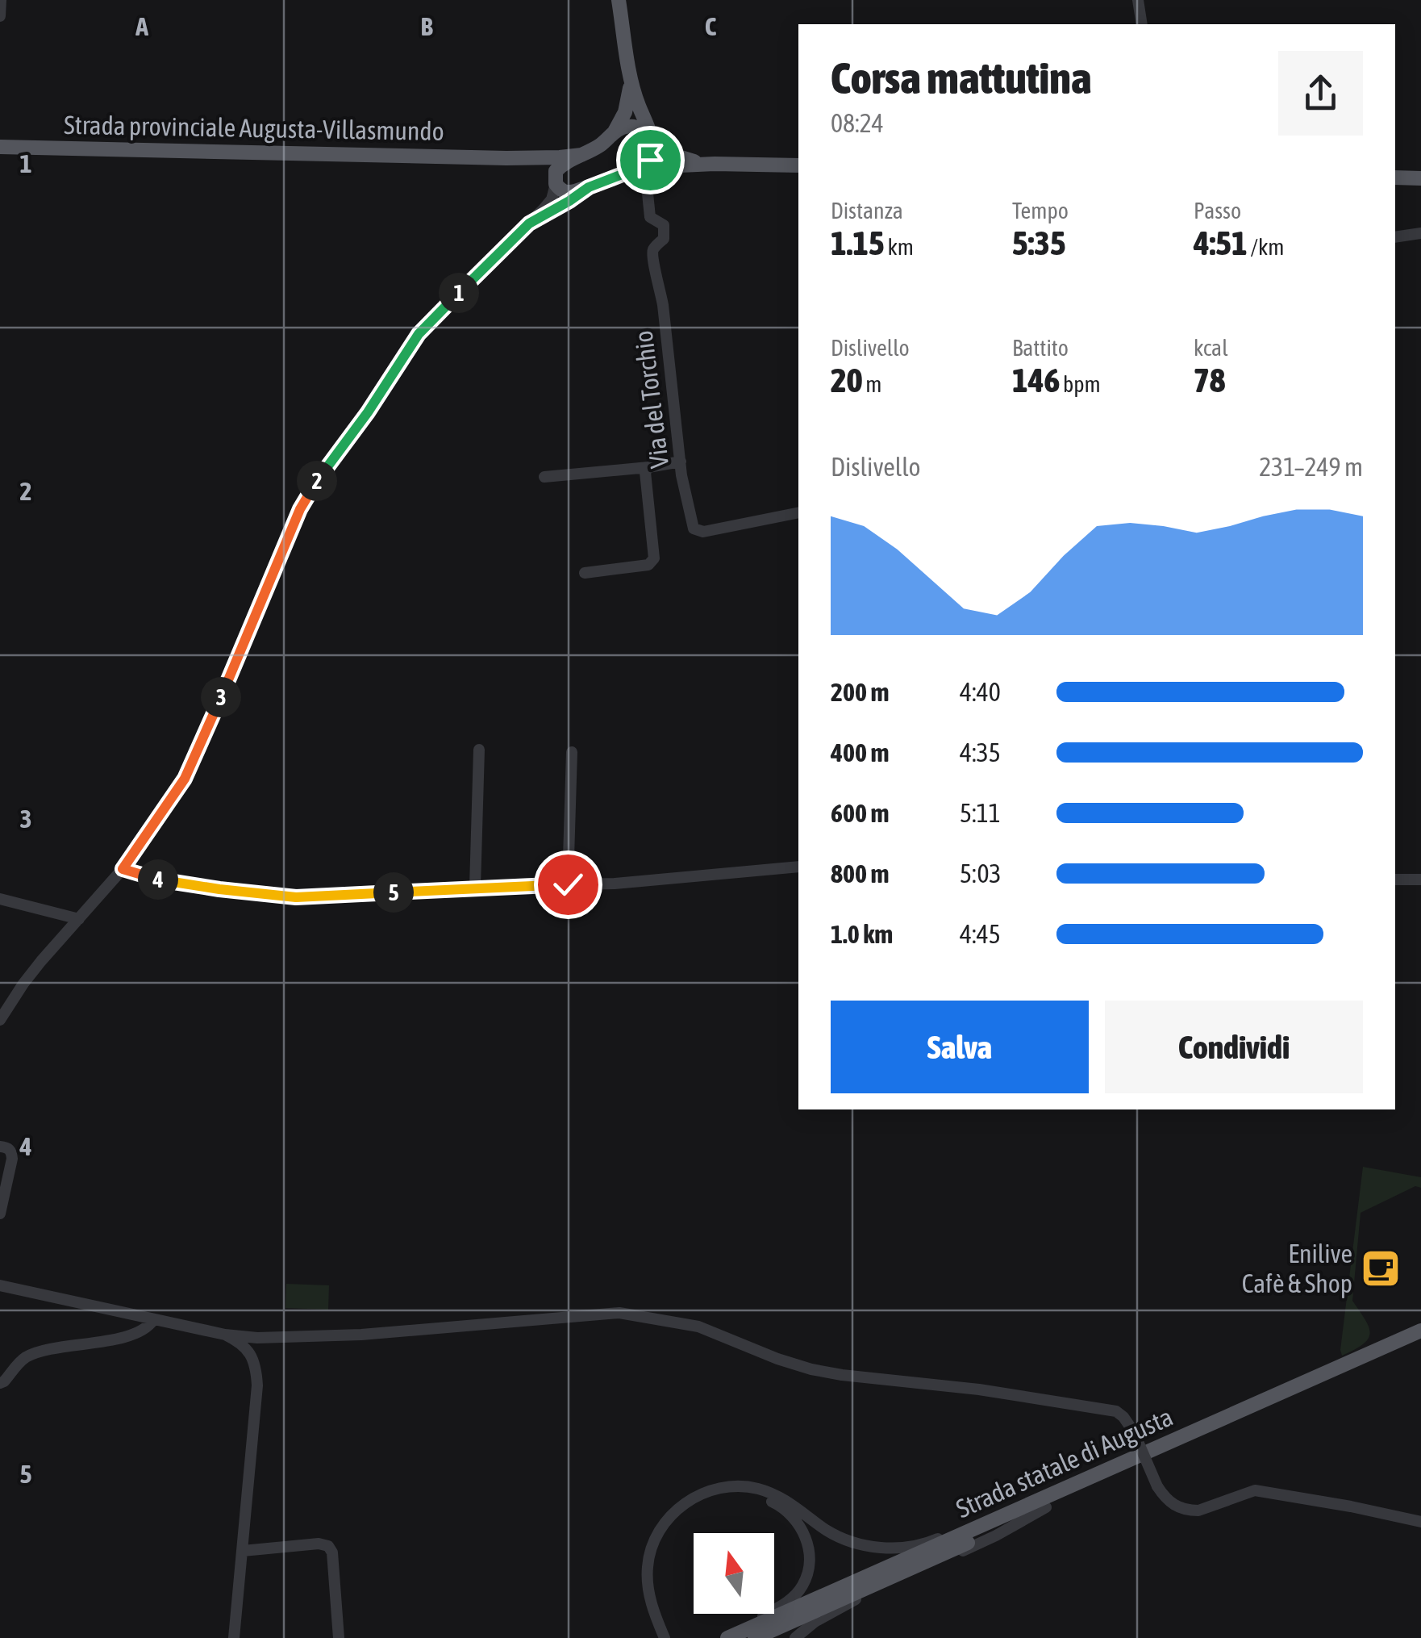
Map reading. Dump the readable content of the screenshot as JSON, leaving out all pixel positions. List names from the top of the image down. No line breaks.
{"streets":{"main road":["Strada provinciale Augusta-Villasmundo","Strada statale di Augusta"],"street":["Via del Torchio"]},"places":{"cafe":["Enilive Cafè & Shop"]},"north":"top","page":{"heading":["Corsa mattutina","08:24"],"stats":[["Distanza","1.15 km"],["Tempo","5:35"],["Passo","4:51 /km"],["Dislivello","20 m"],["Battito","146 bpm"],["kcal","78"]],"pins":["1","2","3","4","5"],"chart":["Dislivello","231–249 m"],"list":[{"name":"200 m","note":"4:40"},{"name":"400 m","note":"4:35"},{"name":"600 m","note":"5:11"},{"name":"800 m","note":"5:03"},{"name":"1.0 km","note":"4:45"}],"buttons":["Salva","Condividi"]},"grid":{"columns":["A","B","C"],"rows":["1","2","3","4","5"]}}
